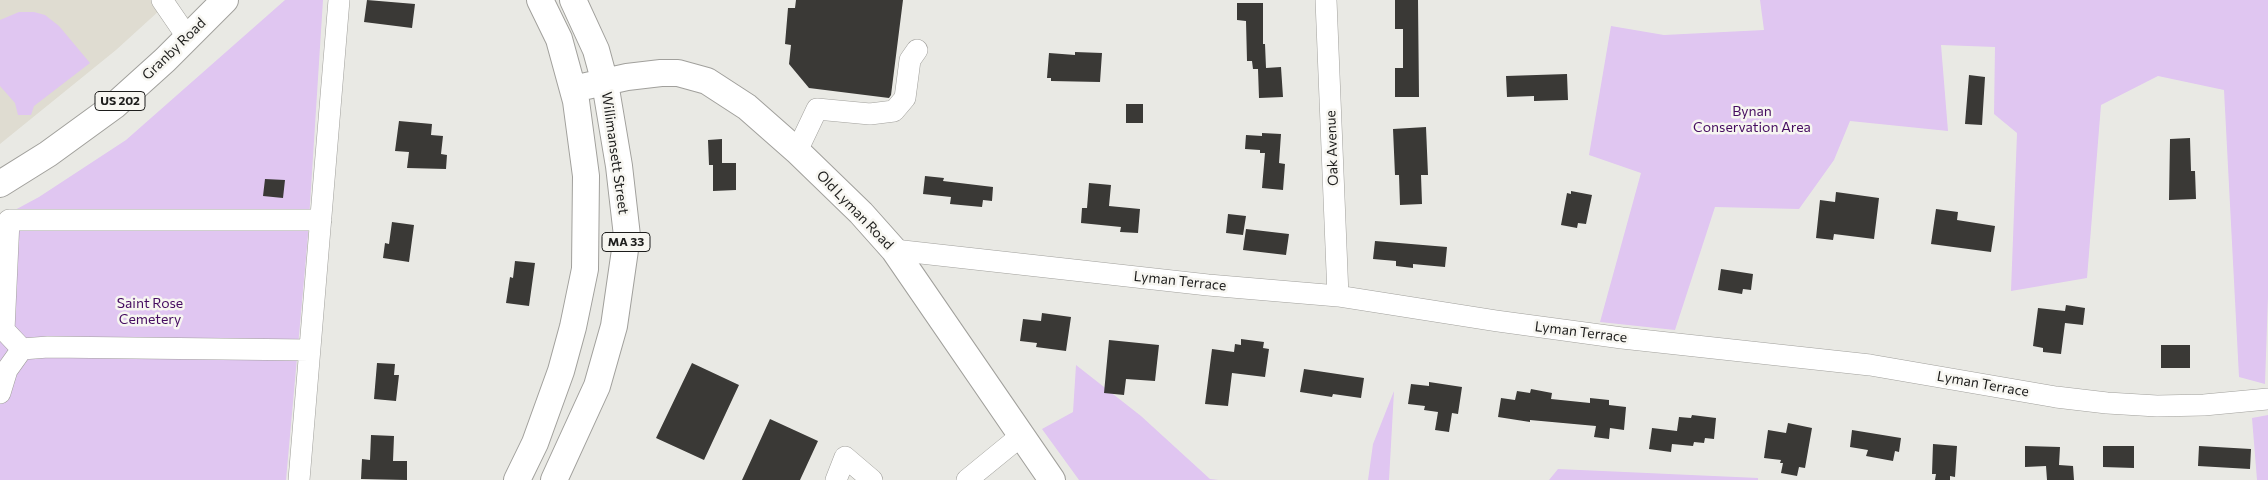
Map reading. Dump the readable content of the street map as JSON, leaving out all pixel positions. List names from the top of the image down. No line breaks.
{"streets":{"main road":["Granby Road","US 202","Willimansett Street","Old Lyman Road","MA 33"],"street":["Oak Avenue","Lyman Terrace"]},"crossings":[["Oak Avenue","Lyman Terrace"],["Willimansett Street","Old Lyman Road"],["Old Lyman Road","MA 33"],["Old Lyman Road","Lyman Terrace"]],"parks":["Bynan Conservation Area","Saint Rose Cemetery"]}
